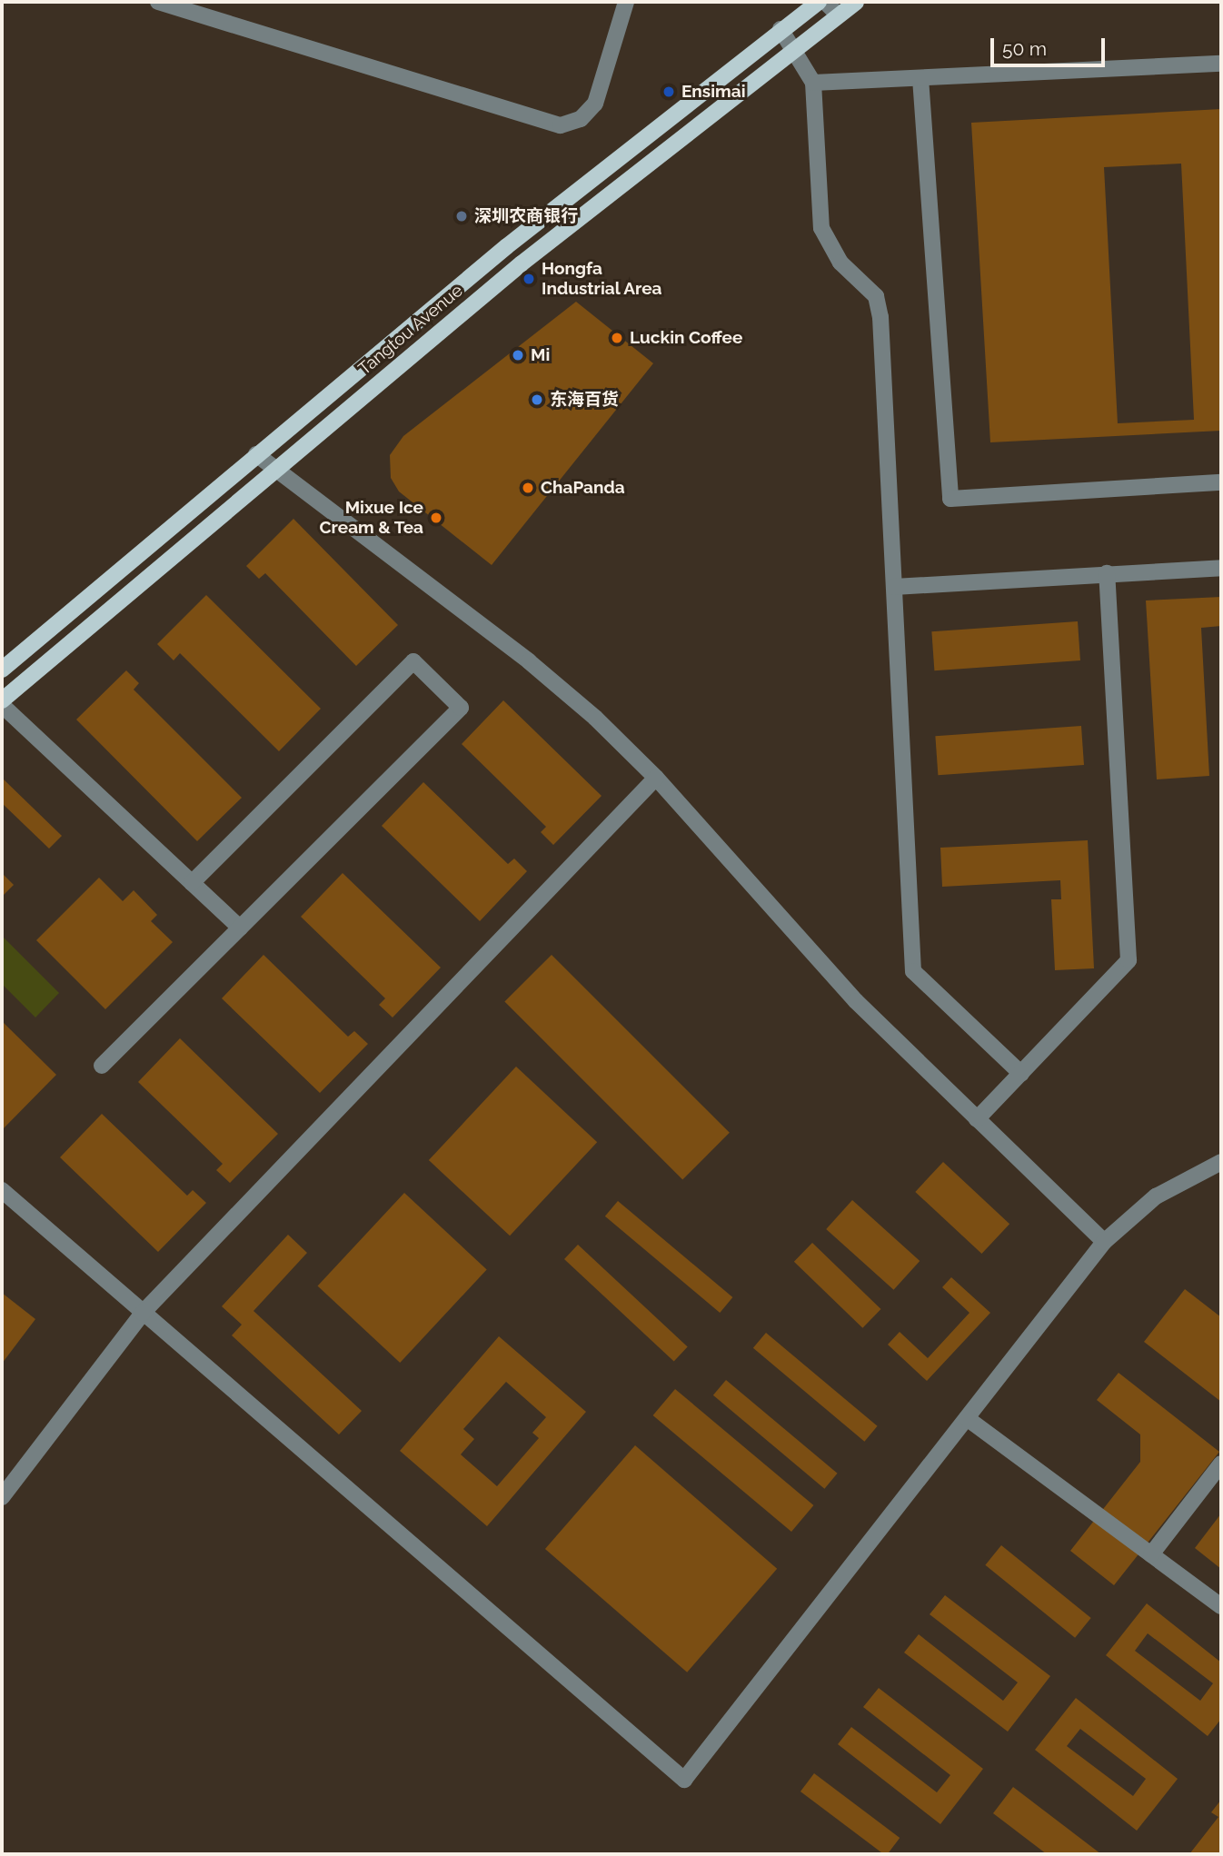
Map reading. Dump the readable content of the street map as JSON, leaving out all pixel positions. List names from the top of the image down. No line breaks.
{"streets":{"main road":["Tangtou Avenue"]},"places":["Ensimai","深圳农商银行","Hongfa Industrial Area","Luckin Coffee","Mi","东海百货","ChaPanda","Mixue Ice Cream & Tea"],"scale_bar":"50 m"}
